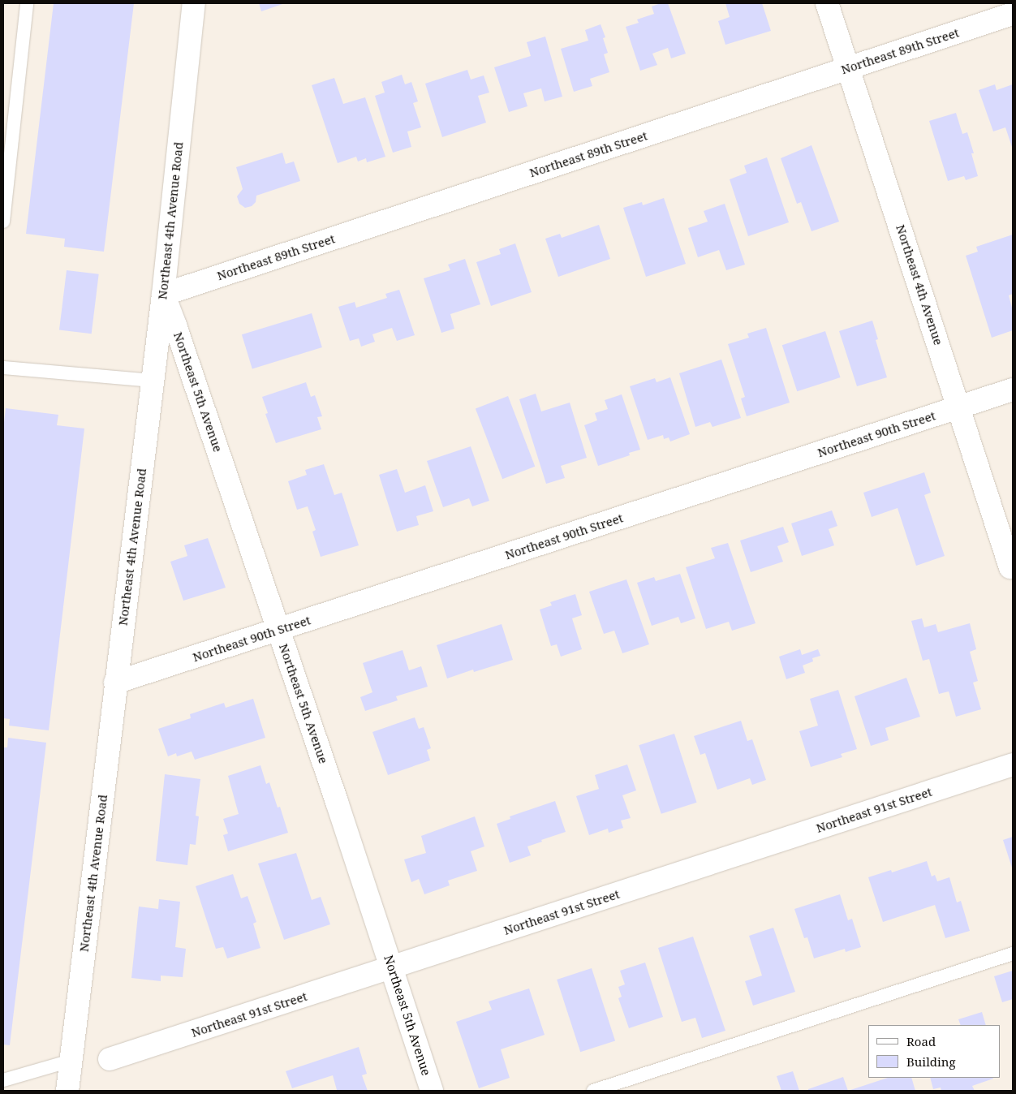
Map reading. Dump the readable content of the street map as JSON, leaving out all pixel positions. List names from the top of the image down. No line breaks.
{"streets":{"street":["Northeast 89th Street","Northeast 4th Avenue Road","Northeast 4th Avenue","Northeast 5th Avenue","Northeast 90th Street","Northeast 91st Street"]},"crossings":[["Northeast 89th Street","Northeast 4th Avenue Road"],["Northeast 89th Street","Northeast 4th Avenue"],["Northeast 89th Street","Northeast 5th Avenue"],["Northeast 4th Avenue Road","Northeast 5th Avenue"],["Northeast 4th Avenue Road","Northeast 90th Street"],["Northeast 4th Avenue","Northeast 90th Street"],["Northeast 5th Avenue","Northeast 90th Street"],["Northeast 5th Avenue","Northeast 91st Street"]],"legend":["Road","Building"]}
